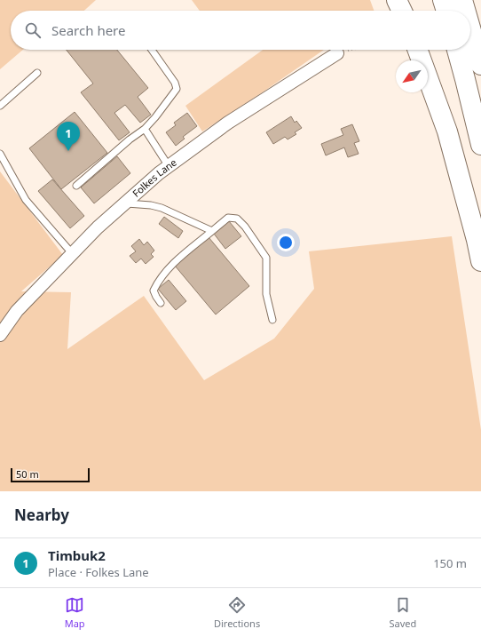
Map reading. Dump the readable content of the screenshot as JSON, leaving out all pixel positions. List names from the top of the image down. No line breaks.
{"streets":{"street":["Folkes Lane"]},"scale_bar":"50 m","north":"bottom left","page":{"search":"Search here","pins":"1","scale":"50 m","heading":"Nearby","list":[{"mark":"1","name":"Timbuk2","note":"Place · Folkes Lane","value":"150 m"}],"nav":["Map","Directions","Saved"]}}
